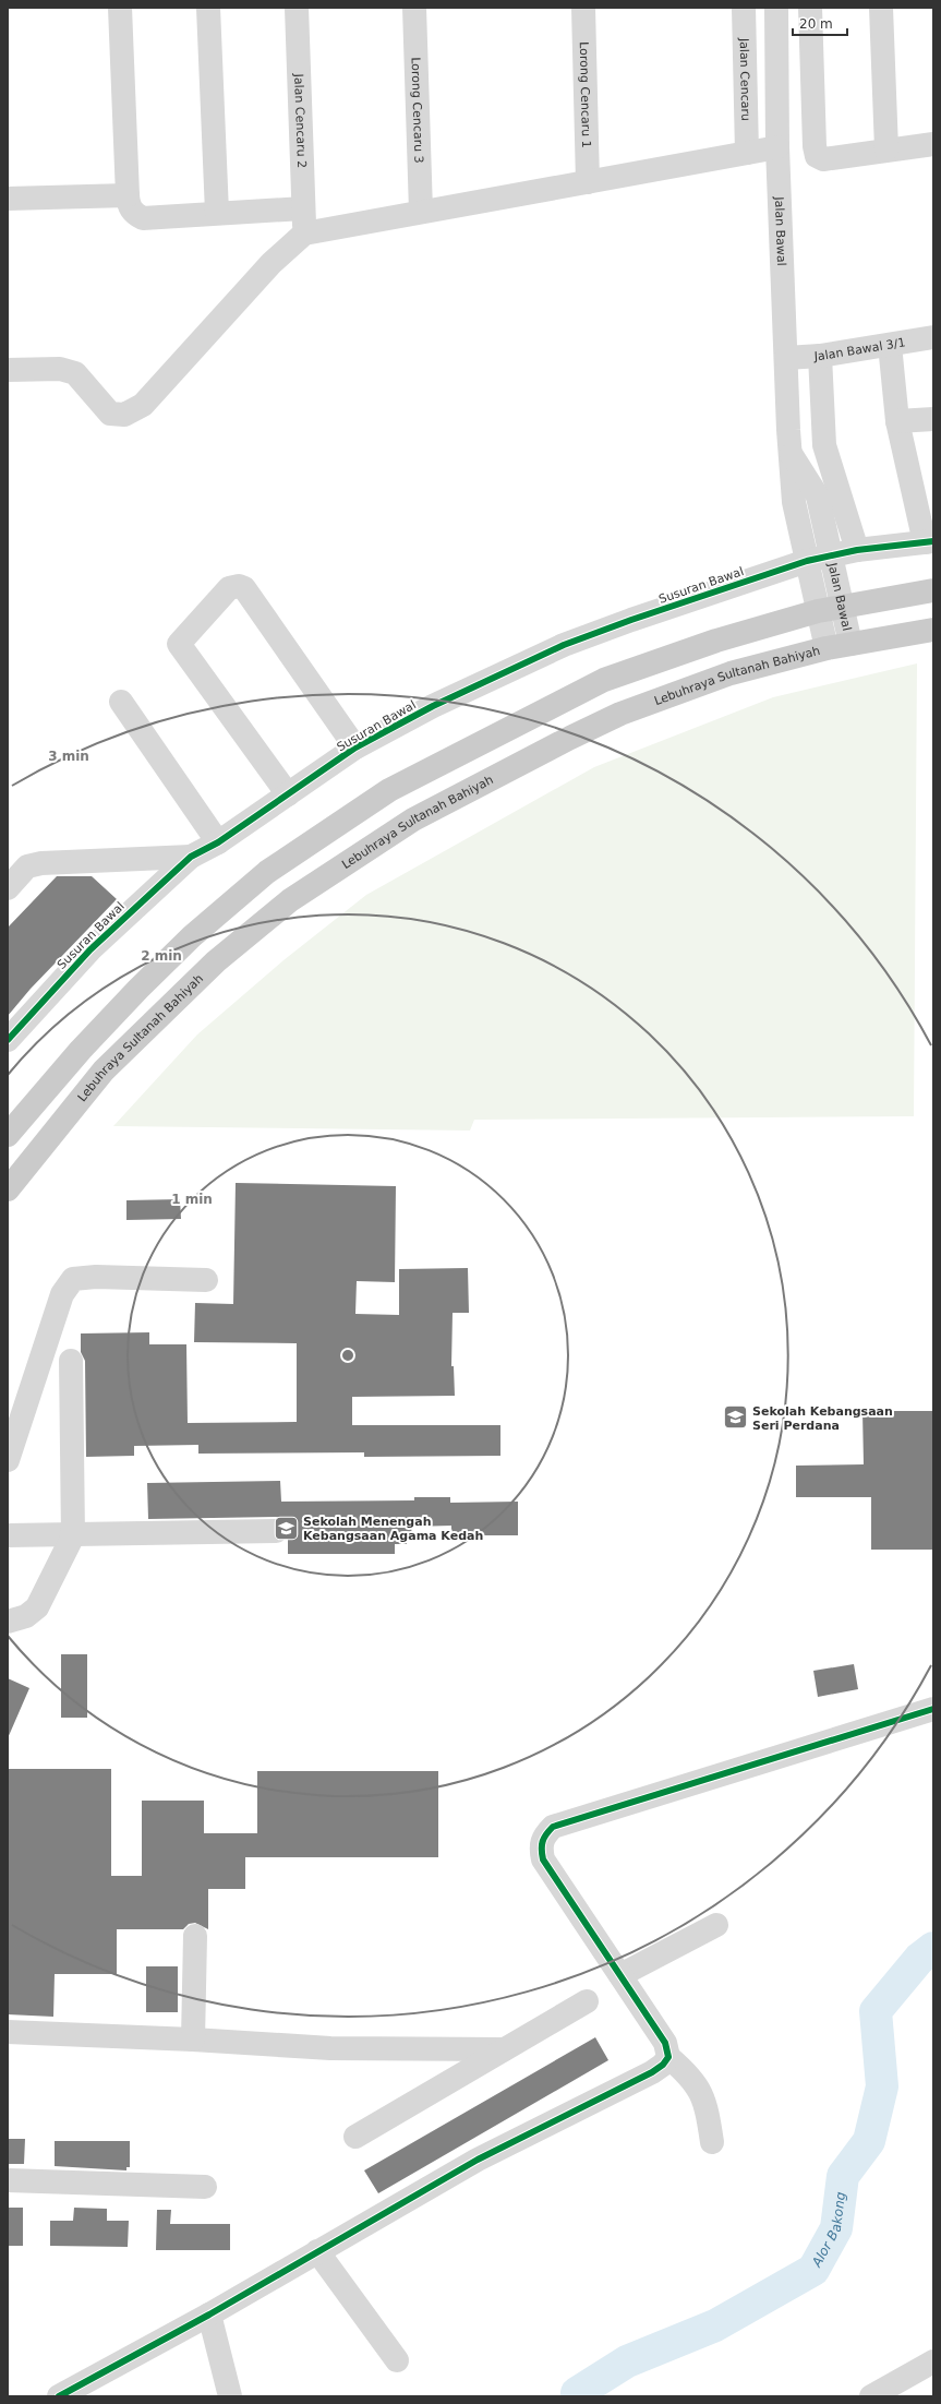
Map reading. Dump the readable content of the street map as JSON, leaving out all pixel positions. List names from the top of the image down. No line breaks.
{"streets":{"main road":["Lebuhraya Sultanah Bahiyah"],"street":["Jalan Cencaru","Lorong Cencaru 1","Lorong Cencaru 3","Jalan Cencaru 2","Jalan Bawal","Jalan Bawal 3/1","Susuran Bawal"]},"crossings":[["Jalan Bawal","Jalan Bawal 3/1"],["Jalan Bawal","Susuran Bawal"],["Jalan Bawal","Lebuhraya Sultanah Bahiyah"]],"water":["Alor Bakong"],"places":{"school or university":["Sekolah Kebangsaan Seri Perdana","Sekolah Menengah Kebangsaan Agama Kedah"]},"scale_bar":"20 m","rings":["3 min","2 min","1 min"]}
